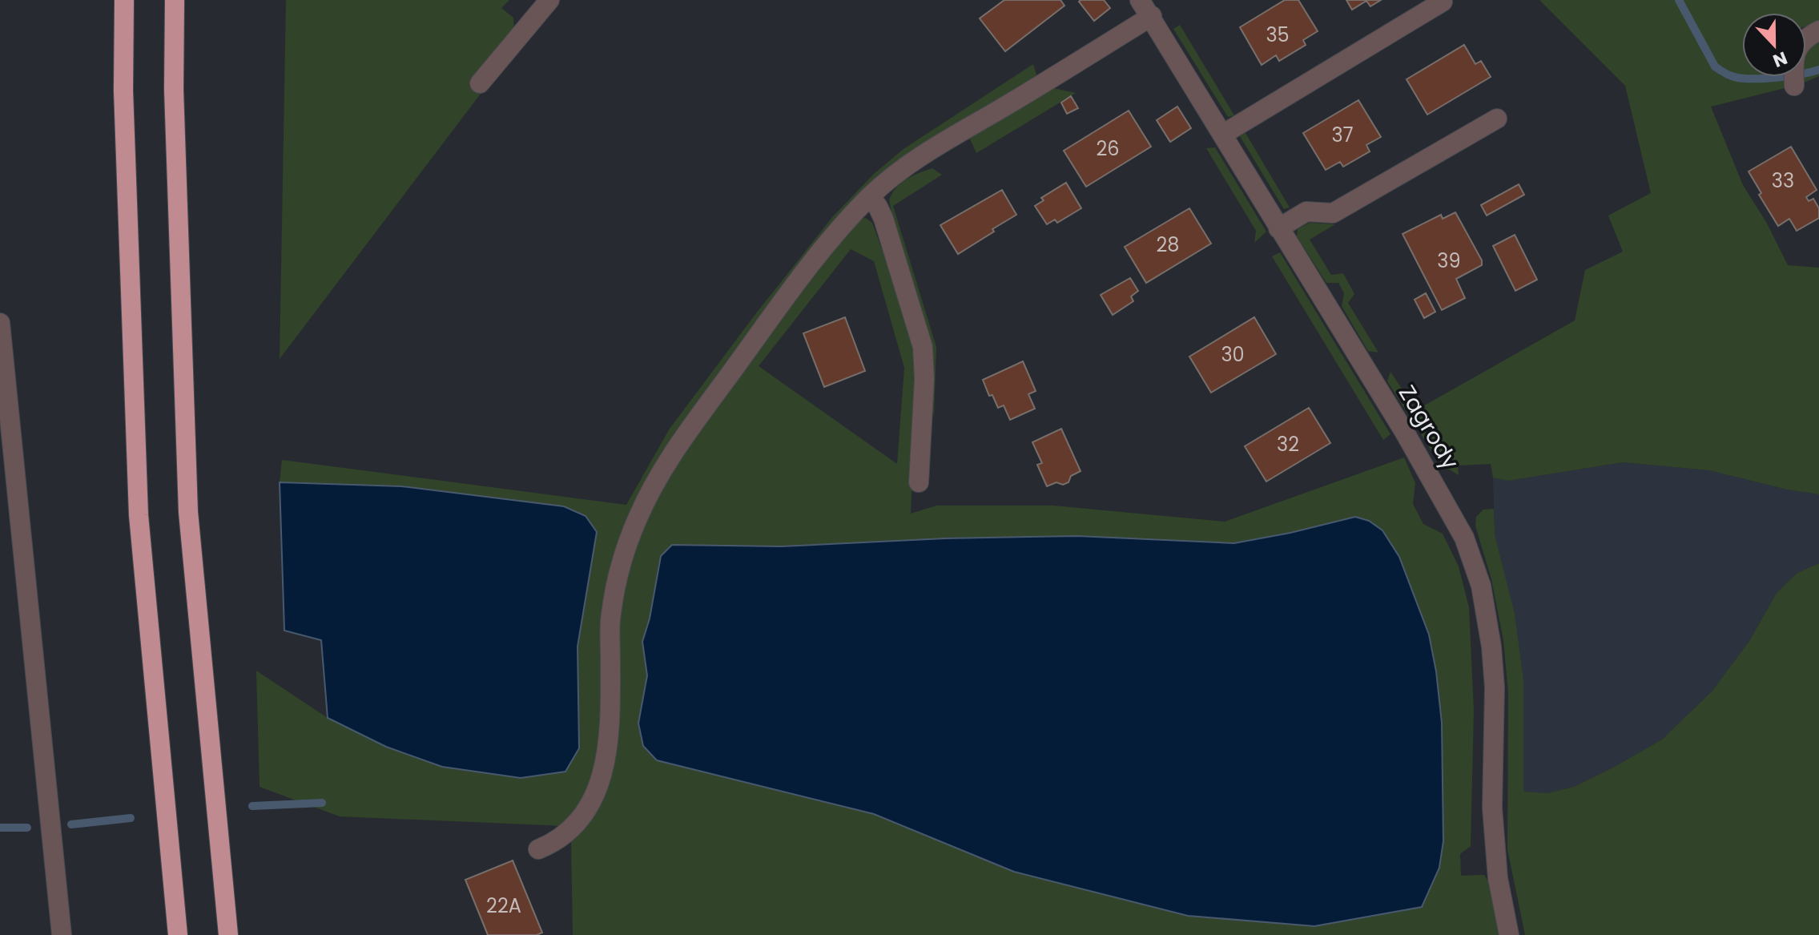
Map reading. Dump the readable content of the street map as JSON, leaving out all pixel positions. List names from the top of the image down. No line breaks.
{"streets":{"street":["Zagrody"]},"house_numbers":["35","37","26","33","28","39","30","32","22A"],"north":"bottom"}
